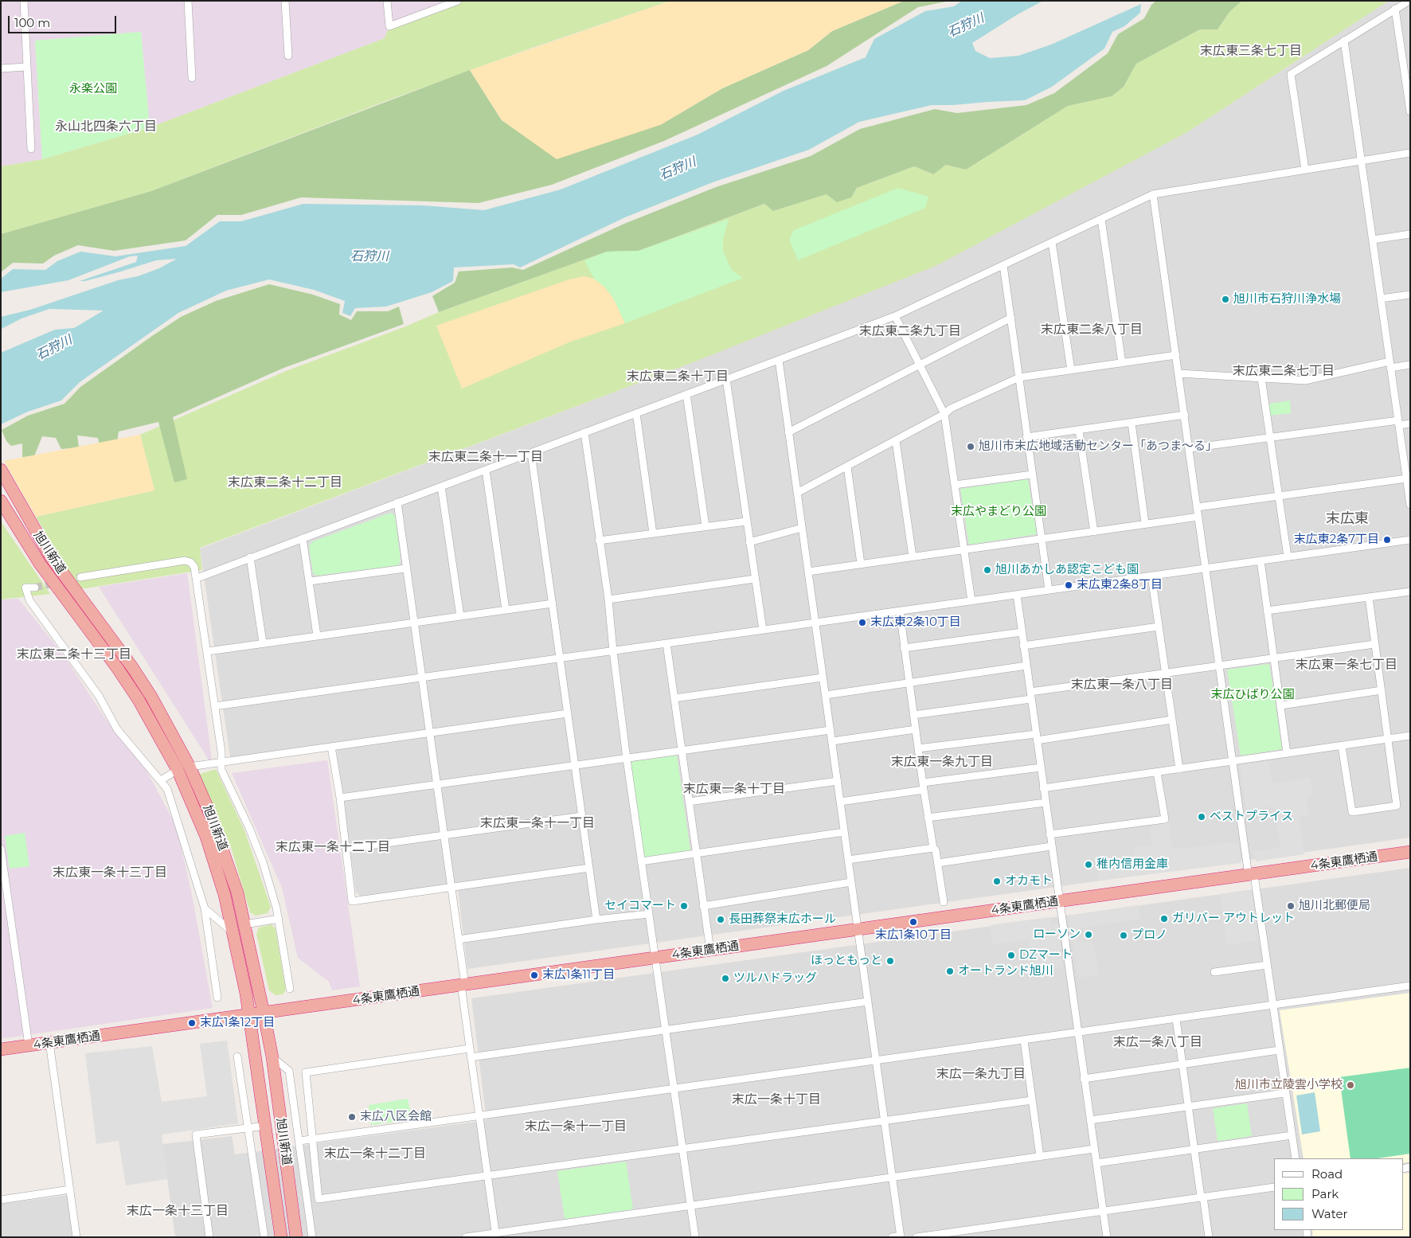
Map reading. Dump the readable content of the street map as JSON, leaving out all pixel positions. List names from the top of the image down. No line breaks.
{"streets":{"highway":["旭川新道","4条東鷹栖通"]},"crossings":[["旭川新道","4条東鷹栖通"]],"districts":["末広東三条七丁目","永山北四条六丁目","末広東二条八丁目","末広東二条九丁目","末広東二条七丁目","末広東二条十丁目","末広東二条十一丁目","末広東二条十二丁目","末広東","末広東二条十三丁目","末広東一条七丁目","末広東一条八丁目","末広東一条九丁目","末広東一条十丁目","末広東一条十一丁目","末広東一条十二丁目","末広東一条十三丁目","末広一条八丁目","末広一条九丁目","末広一条十丁目","末広一条十一丁目","末広一条十二丁目","末広一条十三丁目"],"water":["石狩川"],"parks":["永楽公園","末広やまどり公園","末広ひばり公園"],"places":["旭川市石狩川浄水場","旭川市末広地域活動センター「あつま〜る」","末広東2条7丁目","旭川あかしあ認定こども園","末広東2条8丁目","末広東2条10丁目","ベストプライス","稚内信用金庫","オカモト","セイコマート","旭川北郵便局","ガリバー アウトレット","長田葬祭末広ホール","末広1条10丁目","ローソン","プロノ","DZマート","ほっともっと","オートランド旭川","末広1条11丁目","ツルハドラッグ","末広1条12丁目","旭川市立陵雲小学校","末広八区会館"],"legend":["Road","Park","Water"],"scale_bar":"100 m"}
